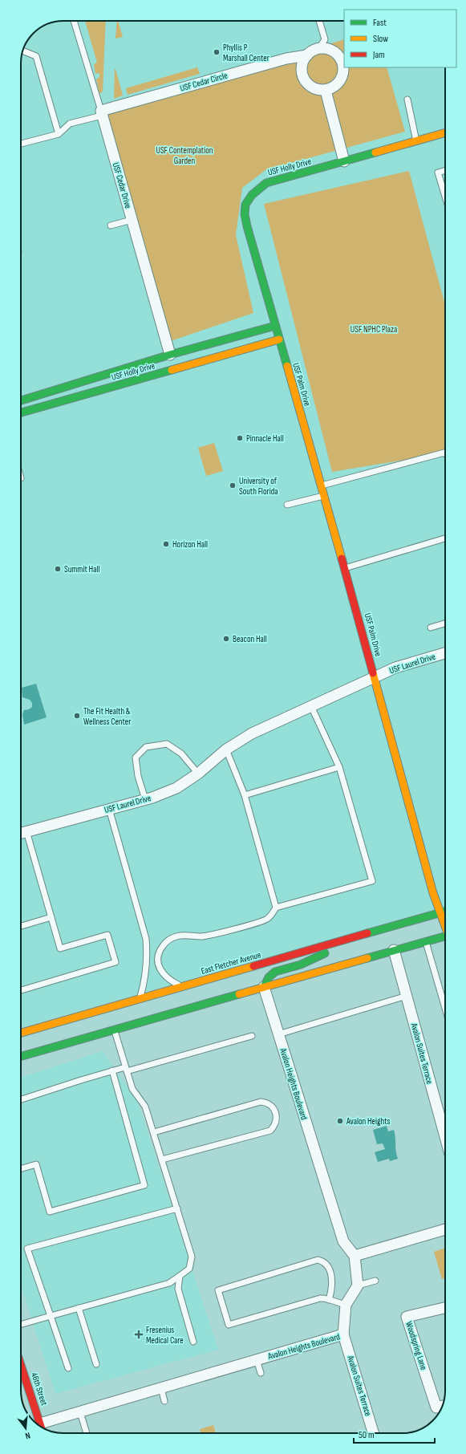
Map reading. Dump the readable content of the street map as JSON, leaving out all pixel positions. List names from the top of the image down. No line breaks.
{"streets":{"street":["USF Cedar Circle","USF Holly Drive","USF Cedar Drive","USF Palm Drive","USF Laurel Drive","East Fletcher Avenue","Avalon Suites Terrace","Avalon Heights Boulevard","Woodspring Lane","46th Street"]},"crossings":[["USF Cedar Circle","USF Cedar Drive"],["USF Holly Drive","USF Cedar Drive"],["USF Holly Drive","USF Palm Drive"],["USF Palm Drive","USF Laurel Drive"],["USF Palm Drive","East Fletcher Avenue"],["Avalon Suites Terrace","Avalon Heights Boulevard"]],"parks":["USF Contemplation Garden","USF NPHC Plaza"],"places":{"other":["Phyllis P Marshall Center","Pinnacle Hall","University of South Florida","Horizon Hall","Summit Hall","Beacon Hall","The Fit Health & Wellness Center","Avalon Heights"],"health":["Fresenius Medical Care"]},"legend":["Fast","Slow","Jam"],"scale_bar":"50 m","north":"bottom"}
